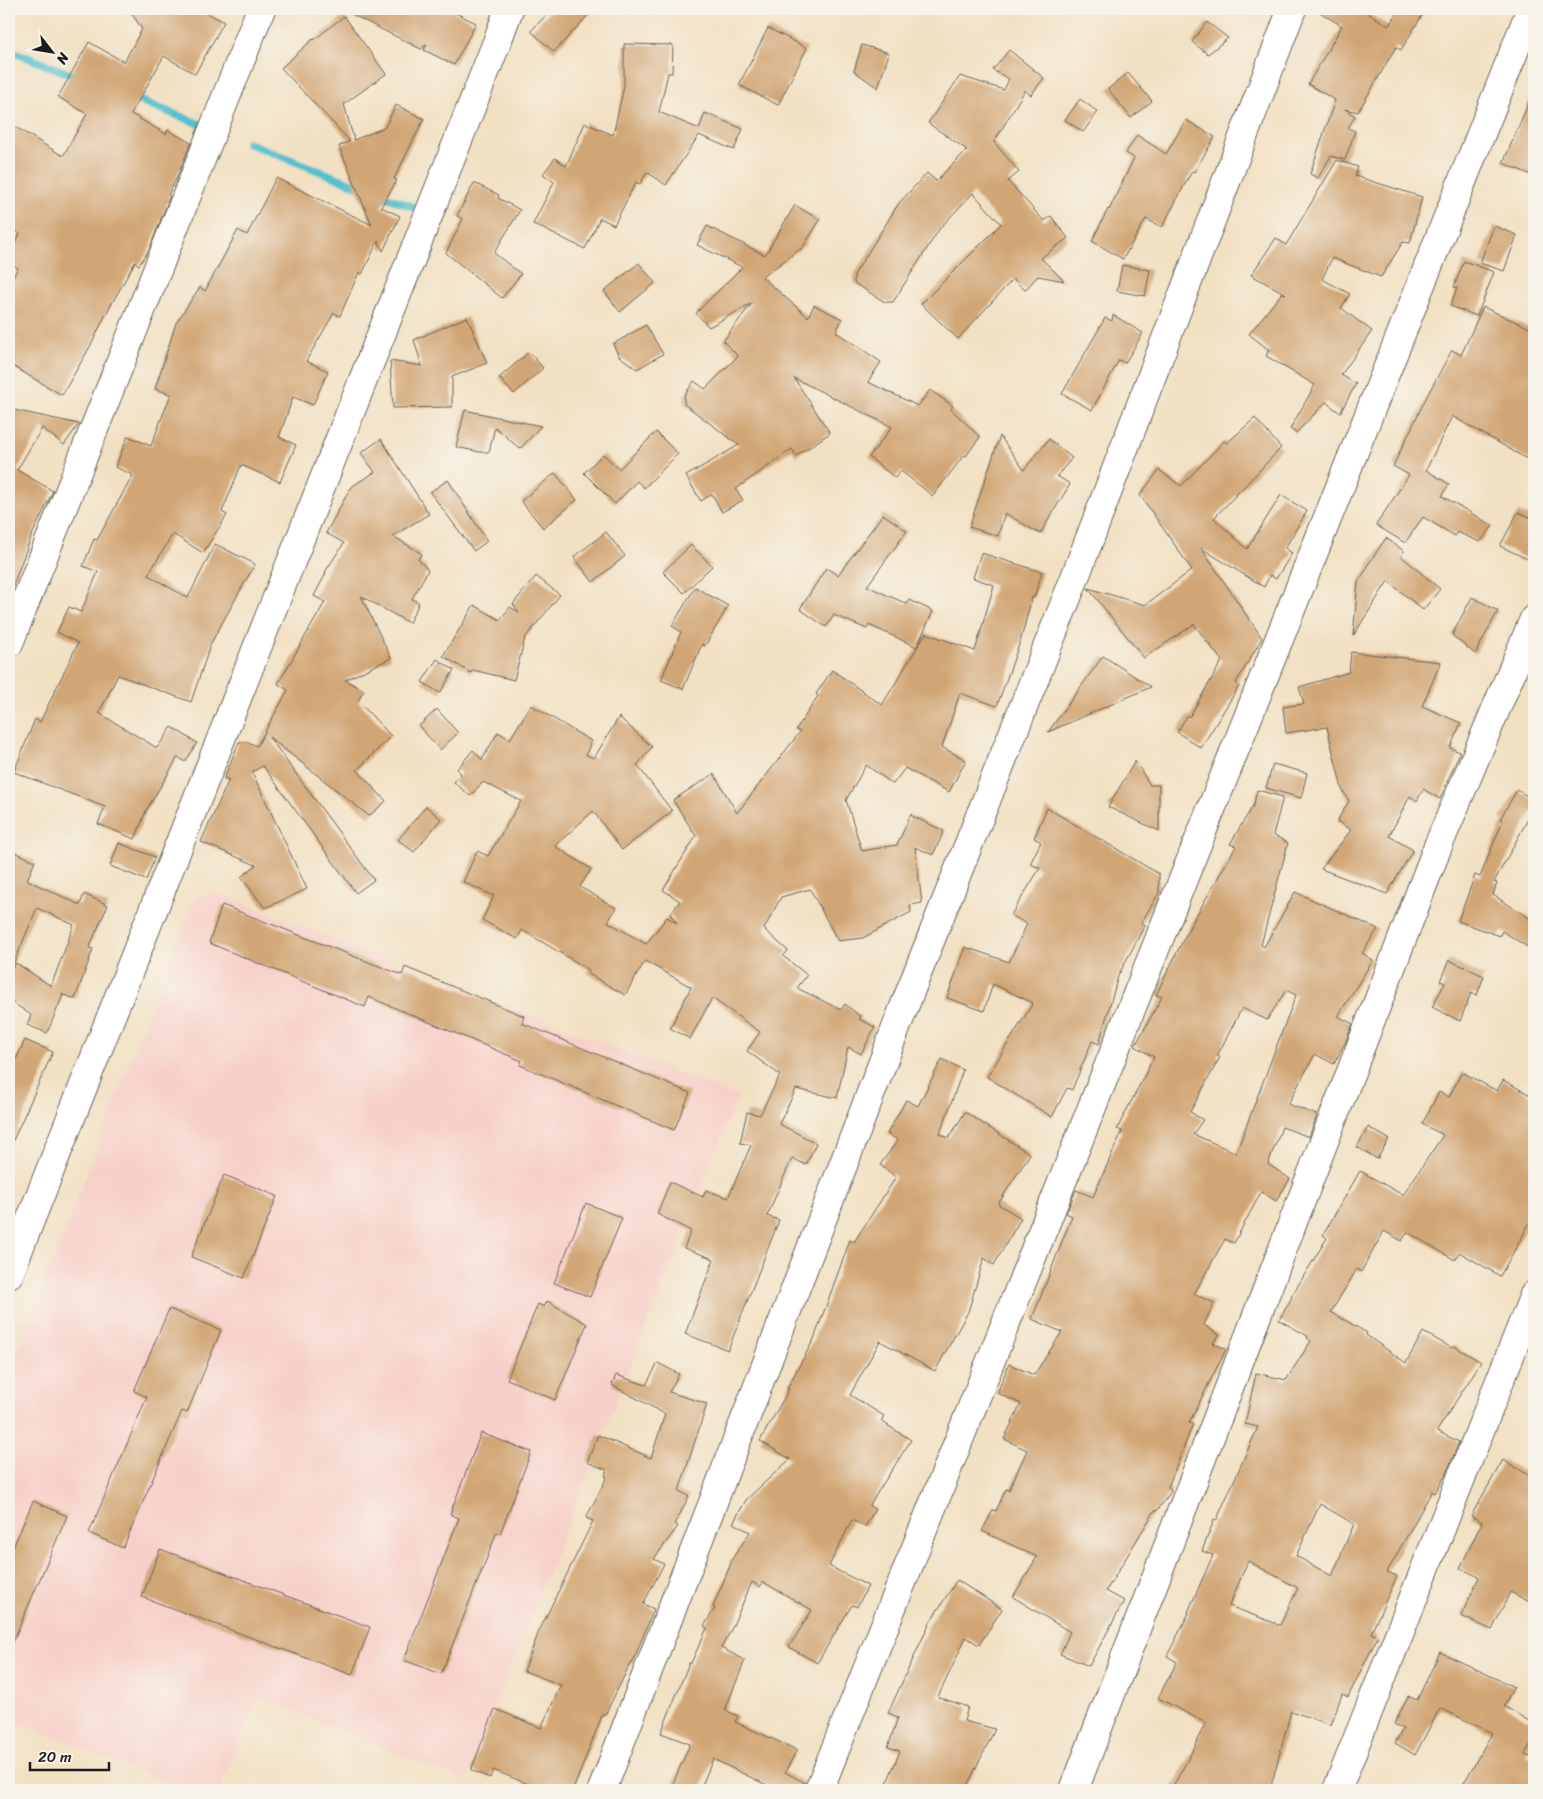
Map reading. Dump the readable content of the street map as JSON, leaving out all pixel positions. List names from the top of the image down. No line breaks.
{"scale_bar":"20 m","north":"bottom right"}
